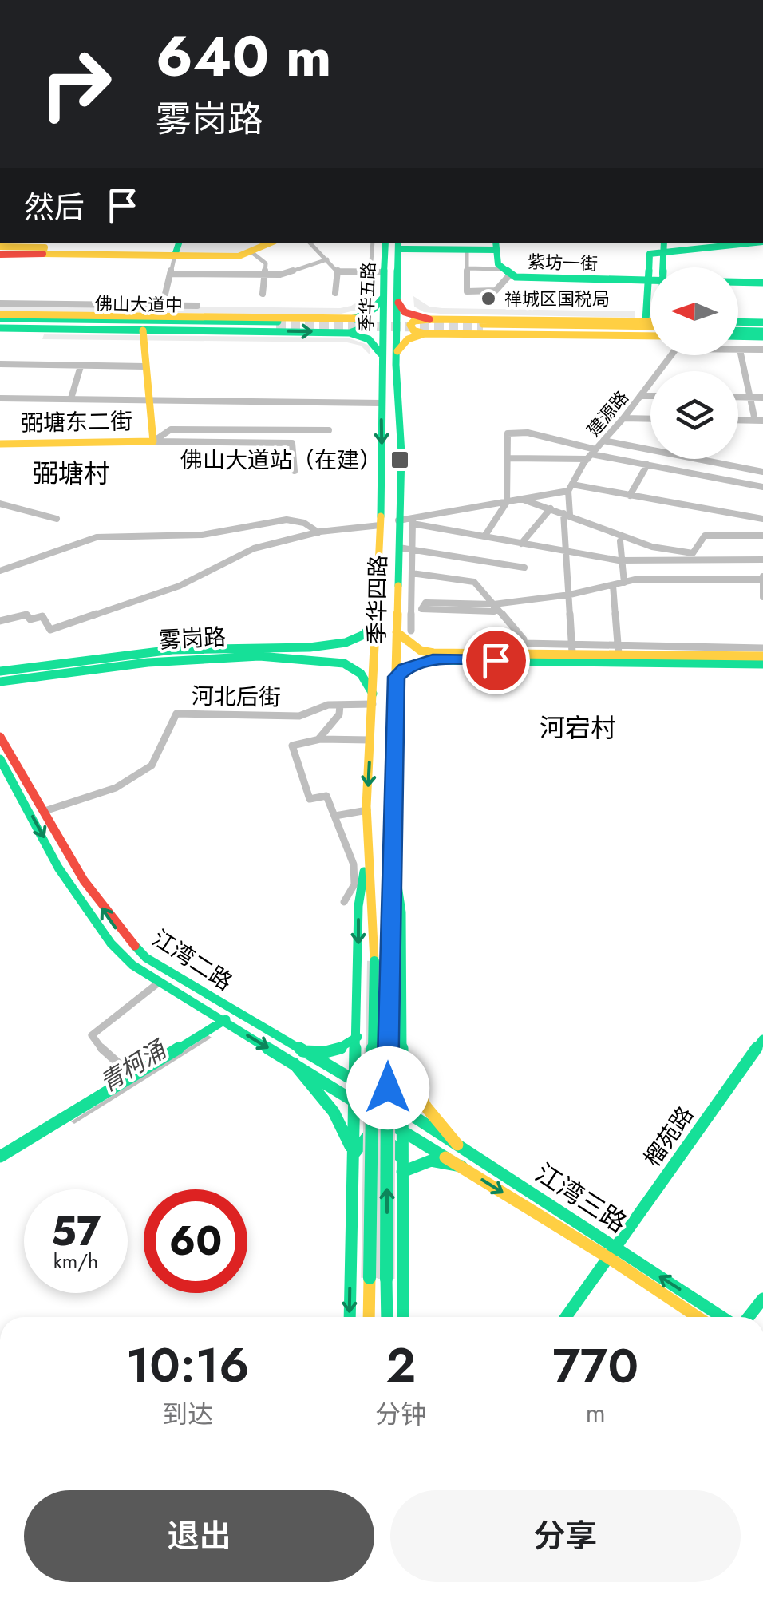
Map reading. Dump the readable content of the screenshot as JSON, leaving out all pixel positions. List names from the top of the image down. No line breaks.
{"streets":{"main road":["紫坊一街","季华五路","佛山大道中","弼塘东二街","季华四路","雾岗路","江湾二路","榴苑路","江湾三路"],"street":["建源路","河北后街"]},"crossings":[["季华五路","季华四路"],["季华四路","雾岗路"],["季华四路","河北后街"],["雾岗路","河北后街"],["河北后街","江湾二路"],["江湾二路","江湾三路"],["榴苑路","江湾三路"]],"districts":["弼塘村","河宕村"],"water":["青柯涌"],"places":{"other":["禅城区国税局"],"transit":["佛山大道站（在建）"]},"north":"left","page":{"turn":["640 m","雾岗路"],"then":"然后","speed":"57 km/h","limit":"60","eta":["10:16","到达","2","分钟","770","m"],"buttons":["退出","分享"]}}
